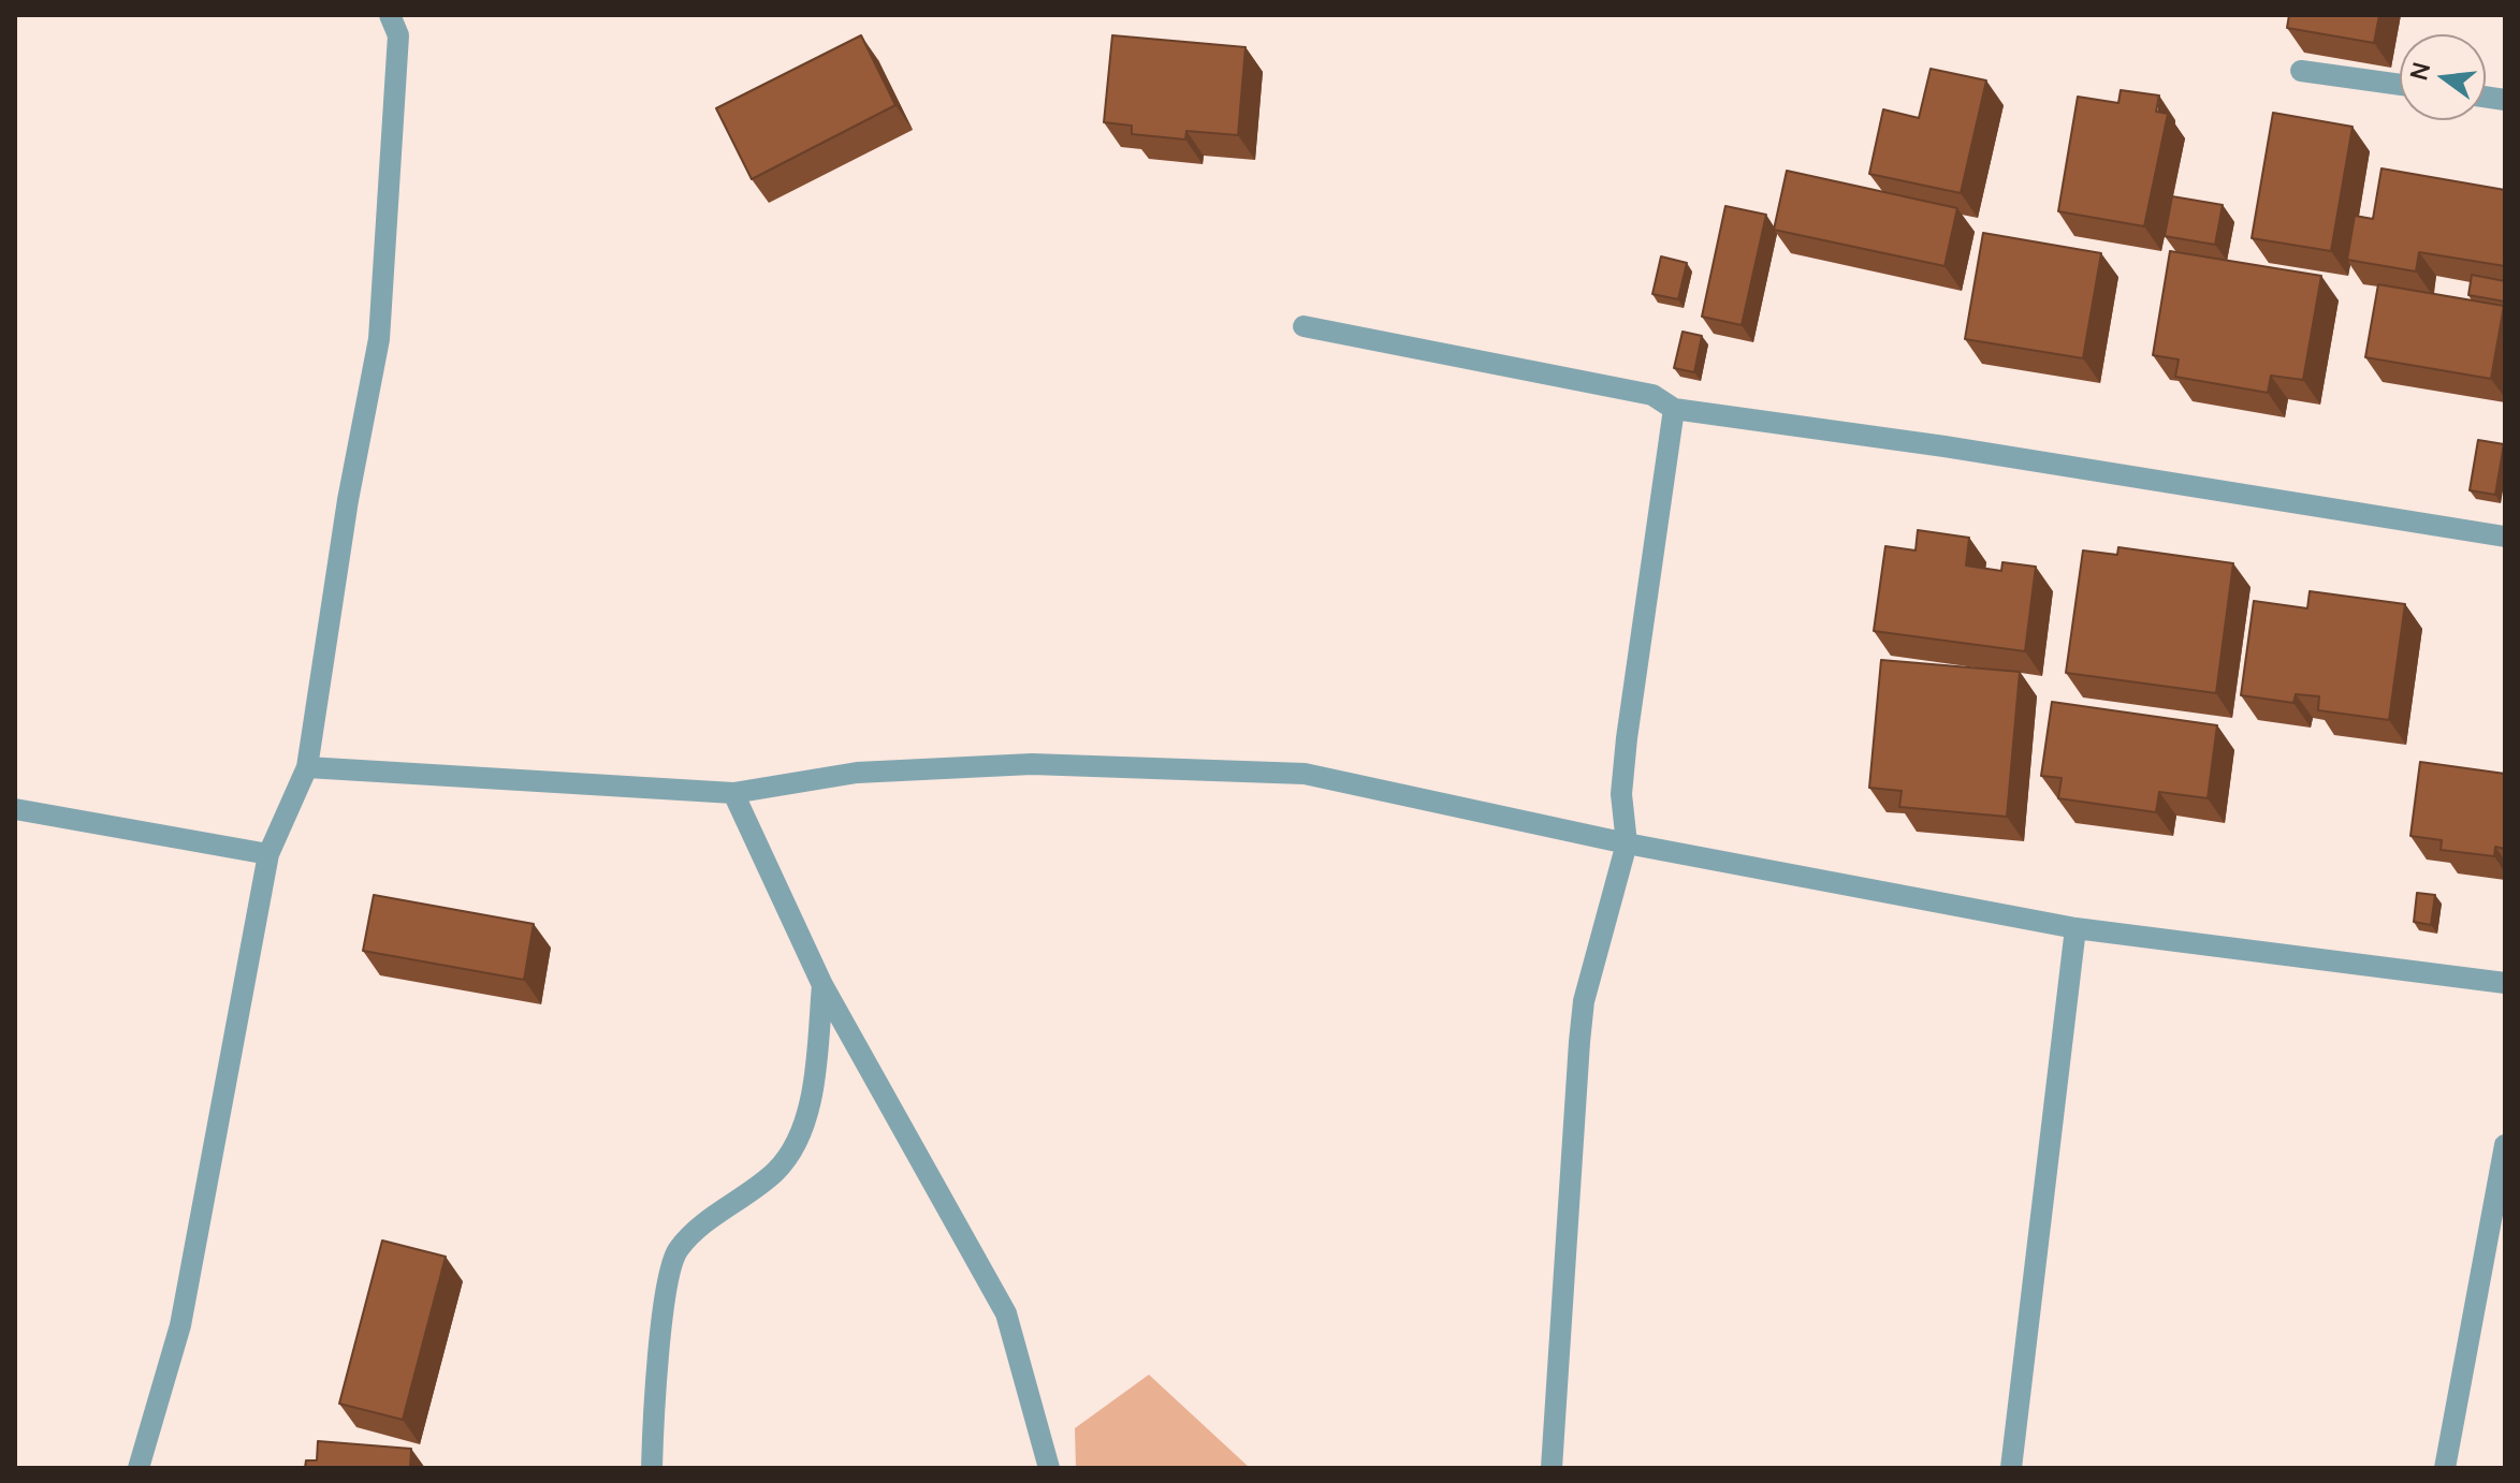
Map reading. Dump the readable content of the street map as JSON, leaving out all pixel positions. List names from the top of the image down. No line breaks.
{"north":"left"}
